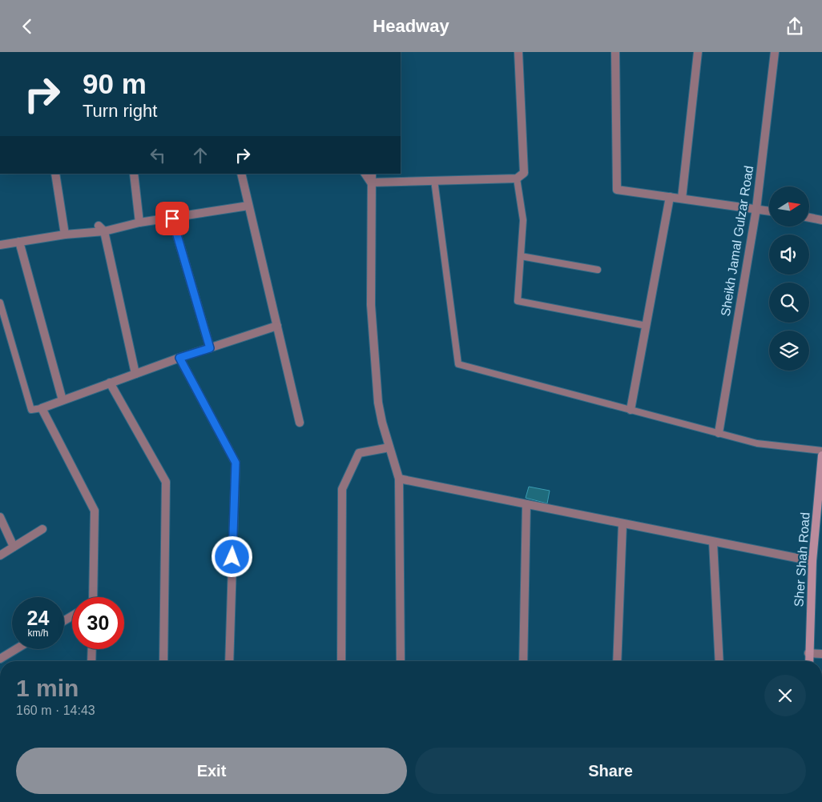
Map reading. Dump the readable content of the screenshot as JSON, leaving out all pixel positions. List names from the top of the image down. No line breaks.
{"streets":{"main road":["Sher Shah Road"],"street":["Sheikh Jamal Gulzar Road"]},"north":"right","page":{"header":"Headway","turn":["90 m","Turn right"],"speed":"24 km/h","limit":"30","heading":["1 min","160 m · 14:43"],"buttons":["Exit","Share"]}}
